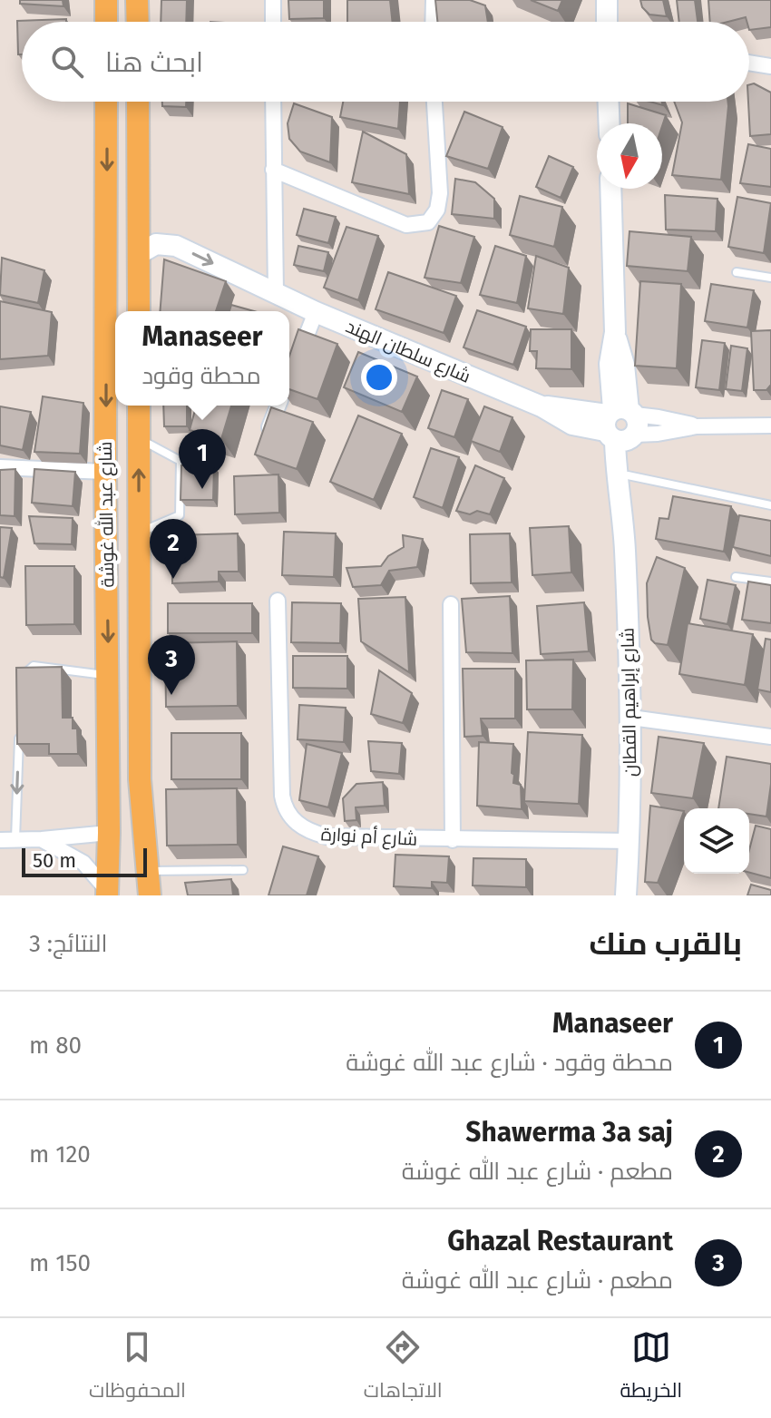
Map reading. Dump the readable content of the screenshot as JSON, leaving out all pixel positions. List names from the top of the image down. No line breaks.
{"streets":{"main road":["شارع عبد الله غوشة"],"street":["شارع سلطان الهند","شارع إبراهيم القطان","شارع أم نوارة"]},"crossings":[["شارع سلطان الهند","شارع إبراهيم القطان"],["شارع إبراهيم القطان","شارع أم نوارة"]],"scale_bar":"50 m","north":"bottom","page":{"search":"ابحث هنا","popup":["Manaseer","محطة وقود"],"pins":["1","2","3"],"scale":"50 m","heading":["بالقرب منك","النتائج: 3"],"list":[{"mark":"1","name":"Manaseer","note":"محطة وقود · شارع عبد الله غوشة","value":"80 m"},{"mark":"2","name":"Shawerma 3a saj","note":"مطعم · شارع عبد الله غوشة","value":"120 m"},{"mark":"3","name":"Ghazal Restaurant","note":"مطعم · شارع عبد الله غوشة","value":"150 m"}],"nav":["الخريطة","الاتجاهات","المحفوظات"]}}
